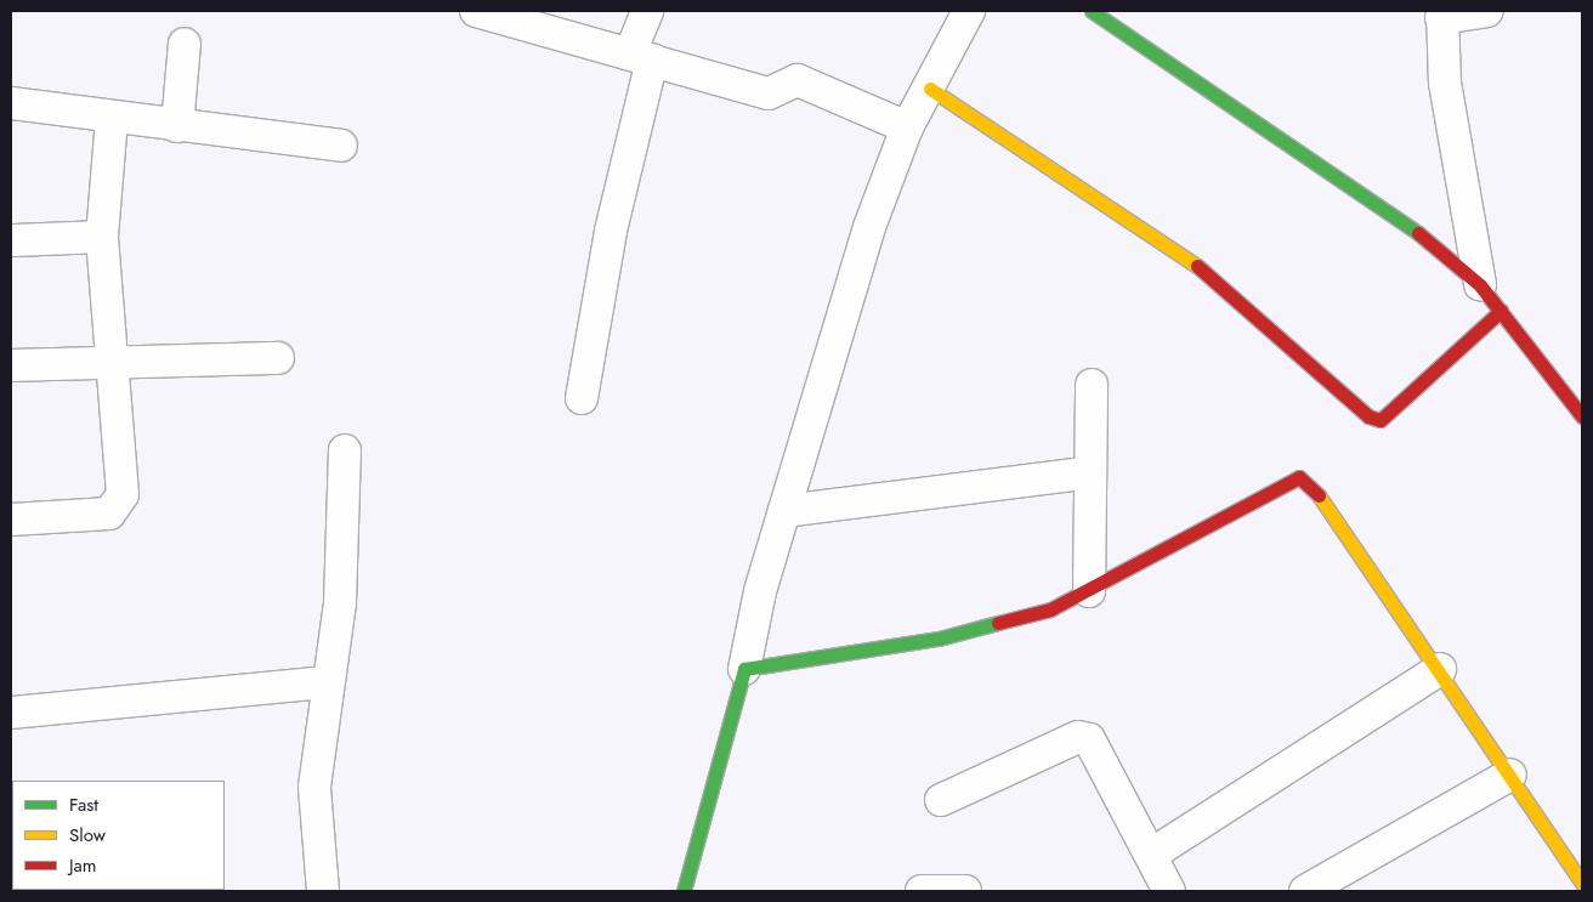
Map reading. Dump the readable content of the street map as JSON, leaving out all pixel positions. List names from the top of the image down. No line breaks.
{"legend":["Fast","Slow","Jam"]}
